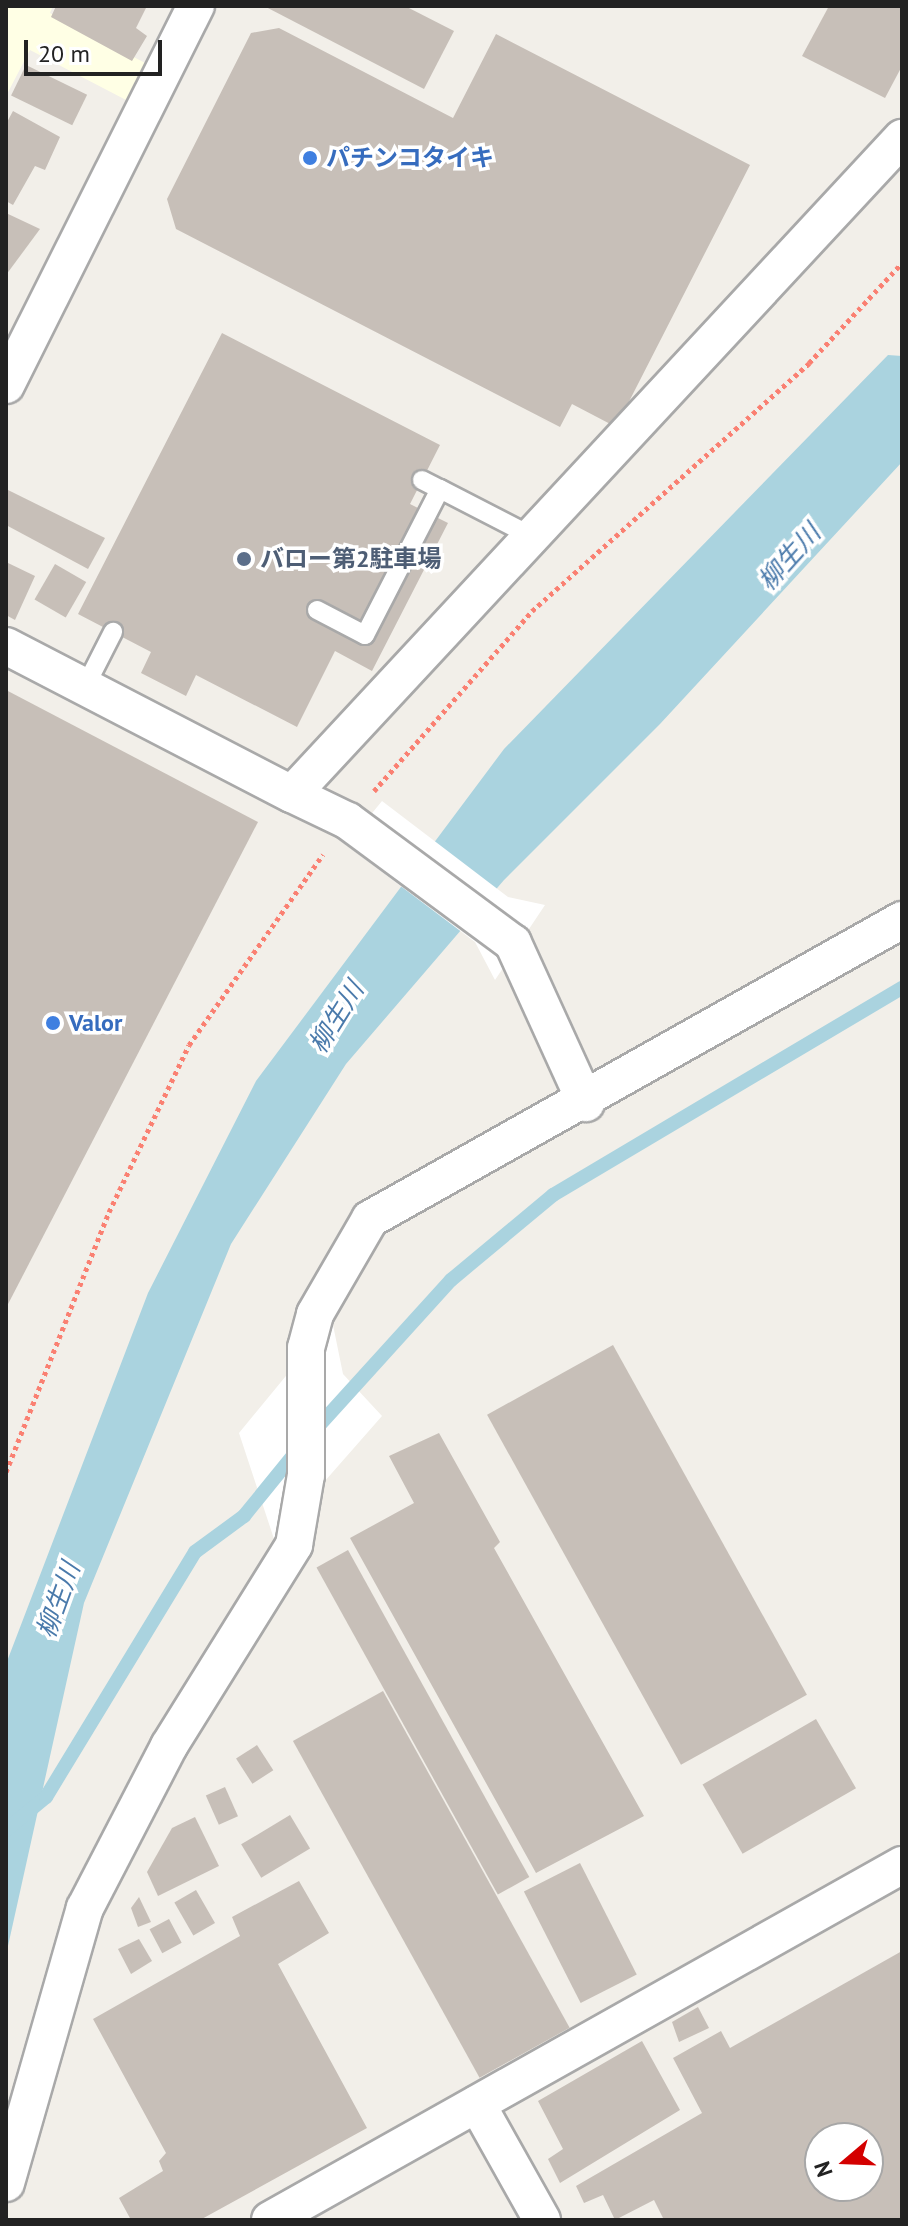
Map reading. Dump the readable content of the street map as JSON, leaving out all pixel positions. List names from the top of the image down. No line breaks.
{"water":["柳生川"],"places":["パチンコタイキ","バロー第2駐車場","Valor"],"scale_bar":"20 m","north":"left"}
